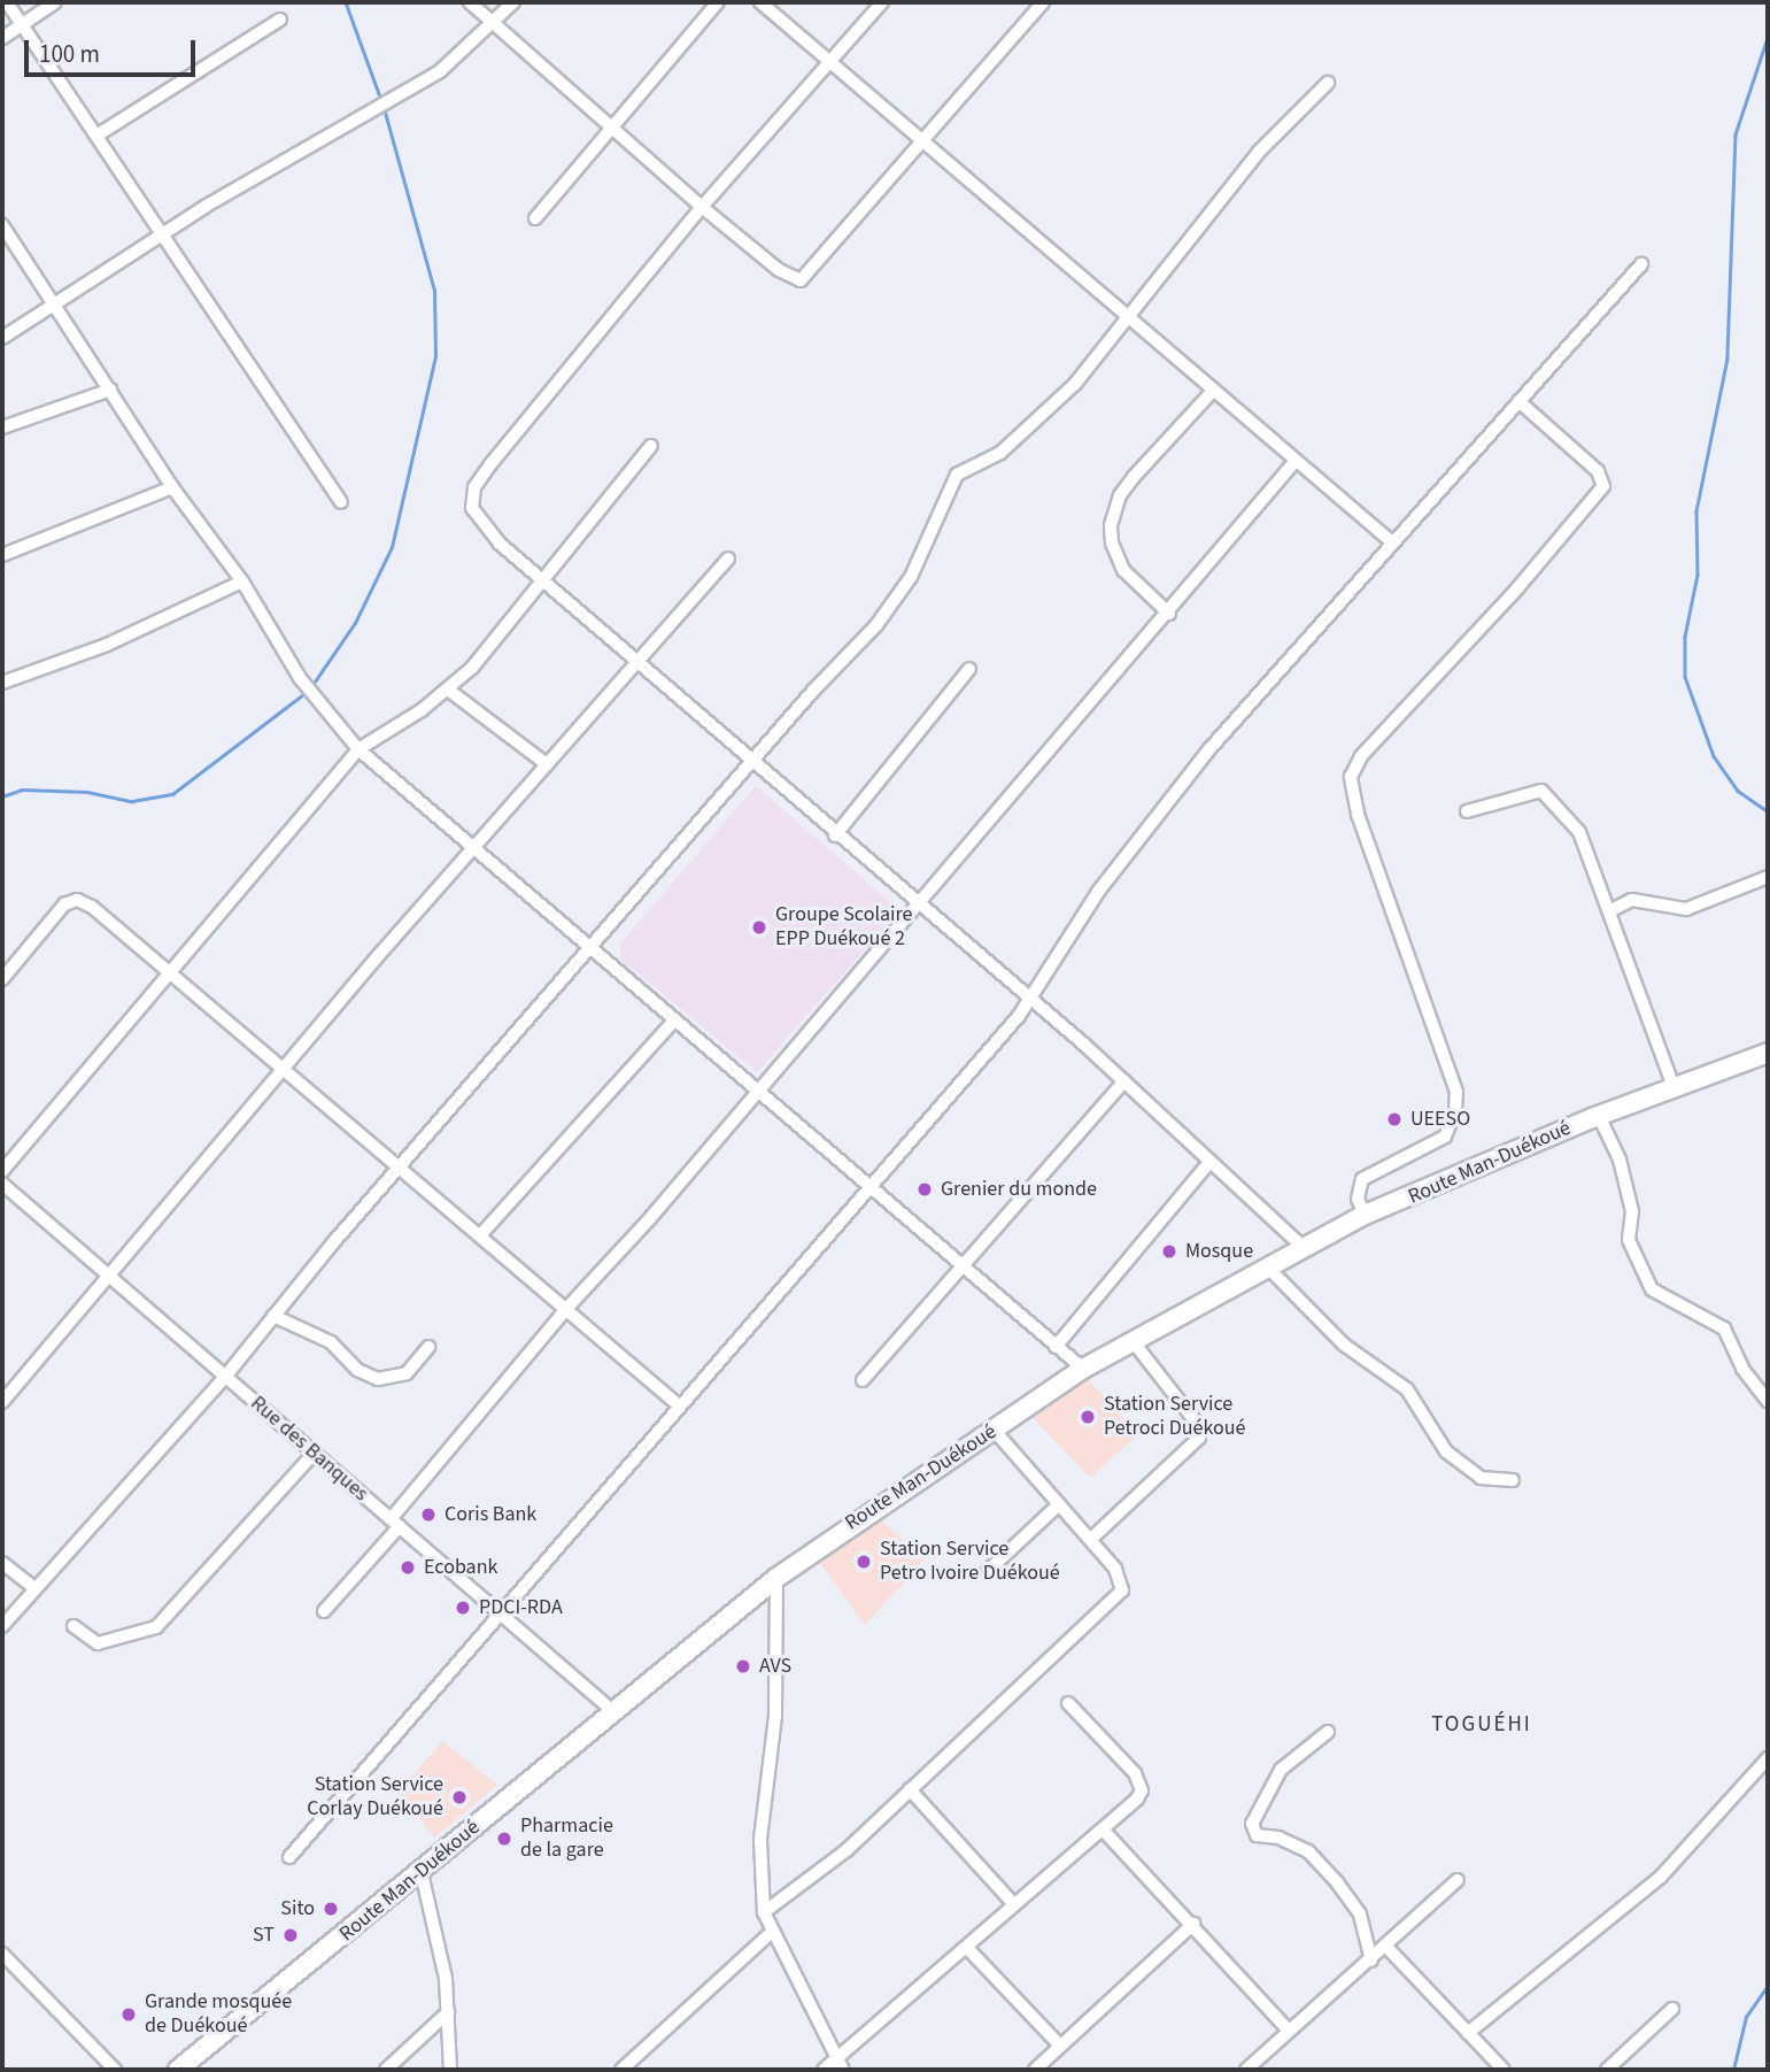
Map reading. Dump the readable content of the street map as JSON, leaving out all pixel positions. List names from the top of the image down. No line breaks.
{"streets":{"main road":["Route Man-Duékoué"],"street":["Rue des Banques"]},"crossings":[["Route Man-Duékoué","Rue des Banques"]],"districts":["TOGUÉHI"],"places":["Groupe Scolaire EPP Duékoué 2","UEESO","Grenier du monde","Mosque","Station Service Petroci Duékoué","Coris Bank","Station Service Petro Ivoire Duékoué","Ecobank","PDCI-RDA","AVS","Station Service Corlay Duékoué","Pharmacie de la gare","Sito","ST","Grande mosquée de Duékoué"],"scale_bar":"100 m"}
